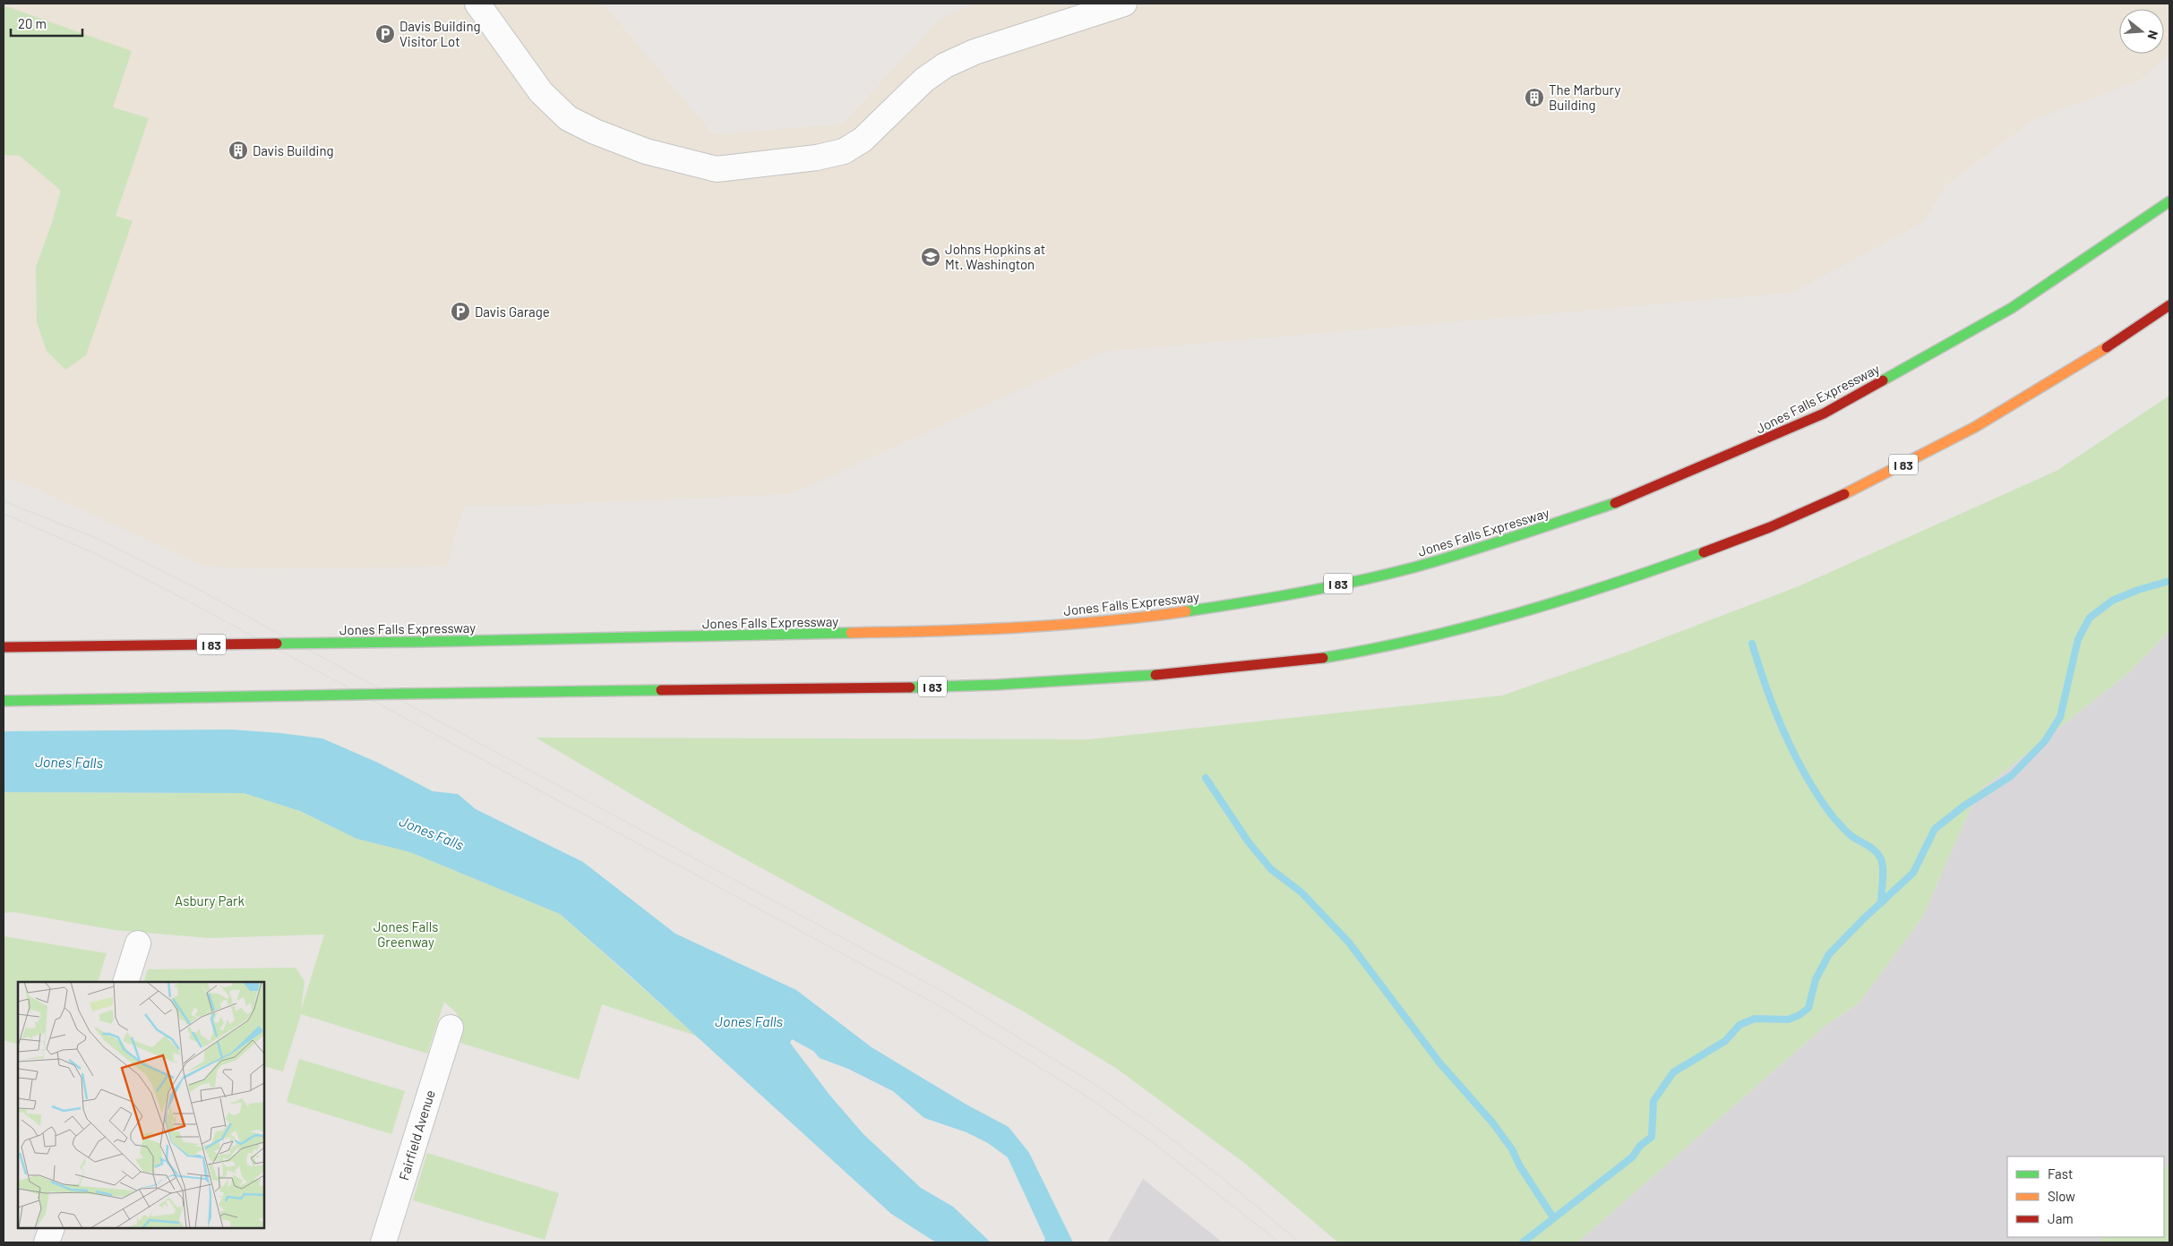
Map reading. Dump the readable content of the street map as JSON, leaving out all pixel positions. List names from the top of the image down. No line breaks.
{"streets":{"highway":["Jones Falls Expressway","I 83"],"street":["Fairfield Avenue"]},"water":["Jones Falls"],"parks":["Asbury Park","Jones Falls Greenway"],"places":{"parking":["Davis Building Visitor Lot","Davis Garage"],"building":["The Marbury Building","Davis Building"],"school or university":["Johns Hopkins at Mt. Washington"]},"legend":["Fast","Slow","Jam"],"scale_bar":"20 m","north":"right"}
